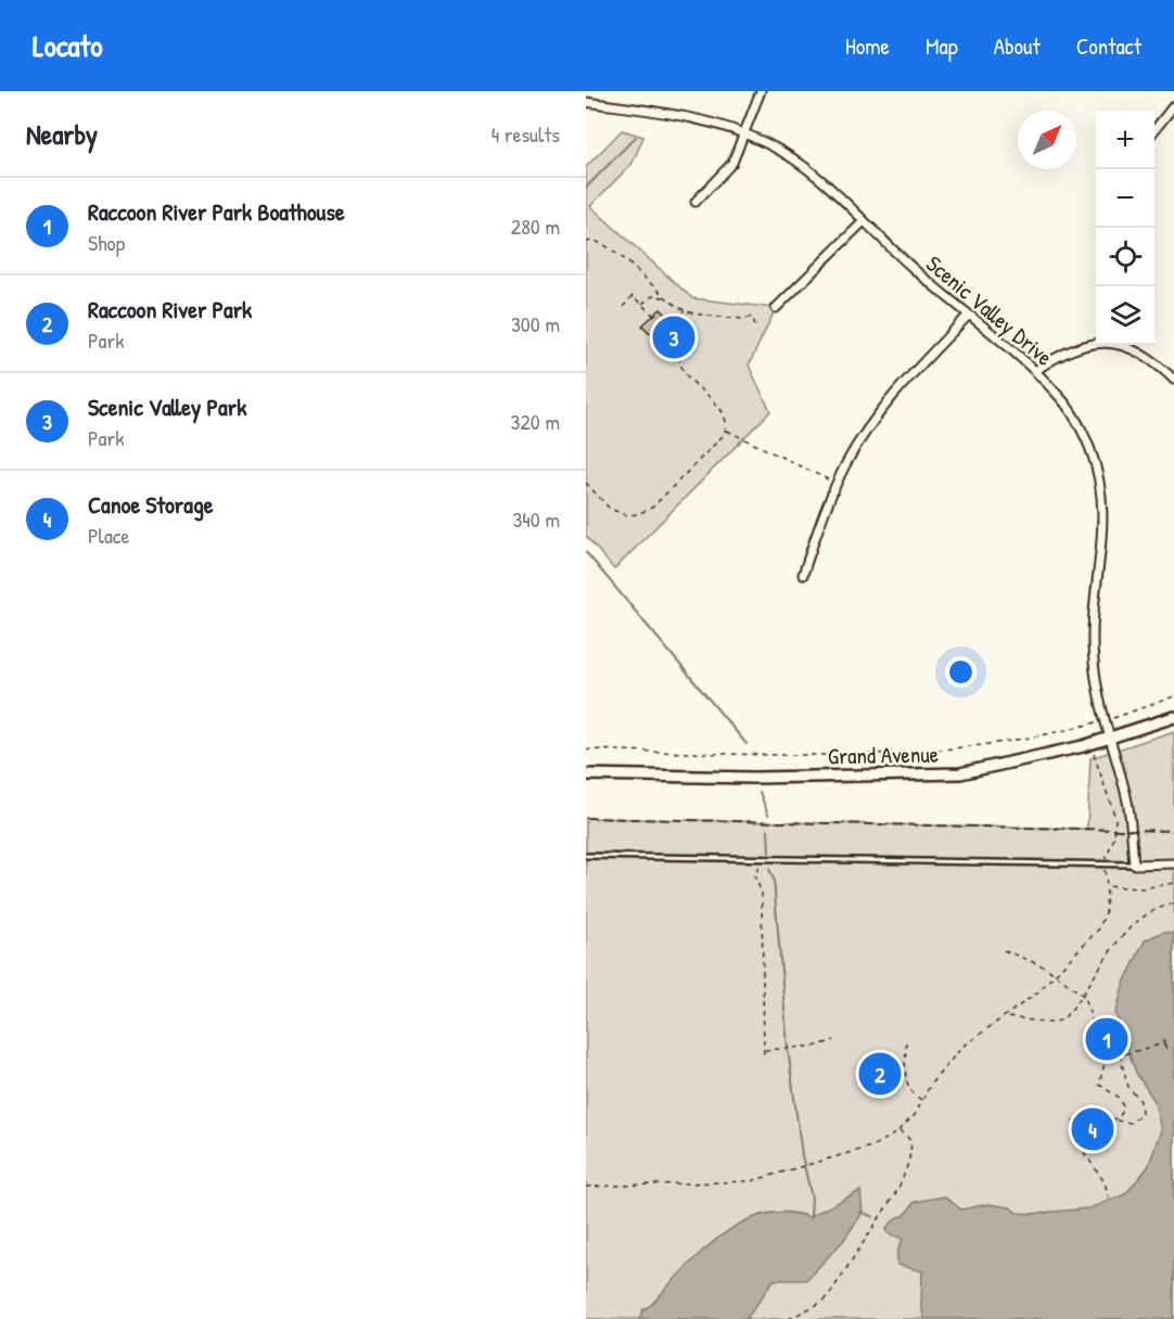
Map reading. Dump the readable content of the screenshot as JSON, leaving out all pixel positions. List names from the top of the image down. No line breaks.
{"streets":{"main road":["Grand Avenue"],"street":["Scenic Valley Drive"]},"crossings":[["Scenic Valley Drive","Grand Avenue"]],"north":"top right","page":{"header":"Locato","nav":["Home","Map","About","Contact"],"heading":["Nearby","4 results"],"map_buttons":["+","−"],"list":[{"mark":"1","name":"Raccoon River Park Boathouse","note":"Shop","value":"280 m"},{"mark":"2","name":"Raccoon River Park","note":"Park","value":"300 m"},{"mark":"3","name":"Scenic Valley Park","note":"Park","value":"320 m"},{"mark":"4","name":"Canoe Storage","note":"Place","value":"340 m"}],"pins":["3","1","2","4"]}}
